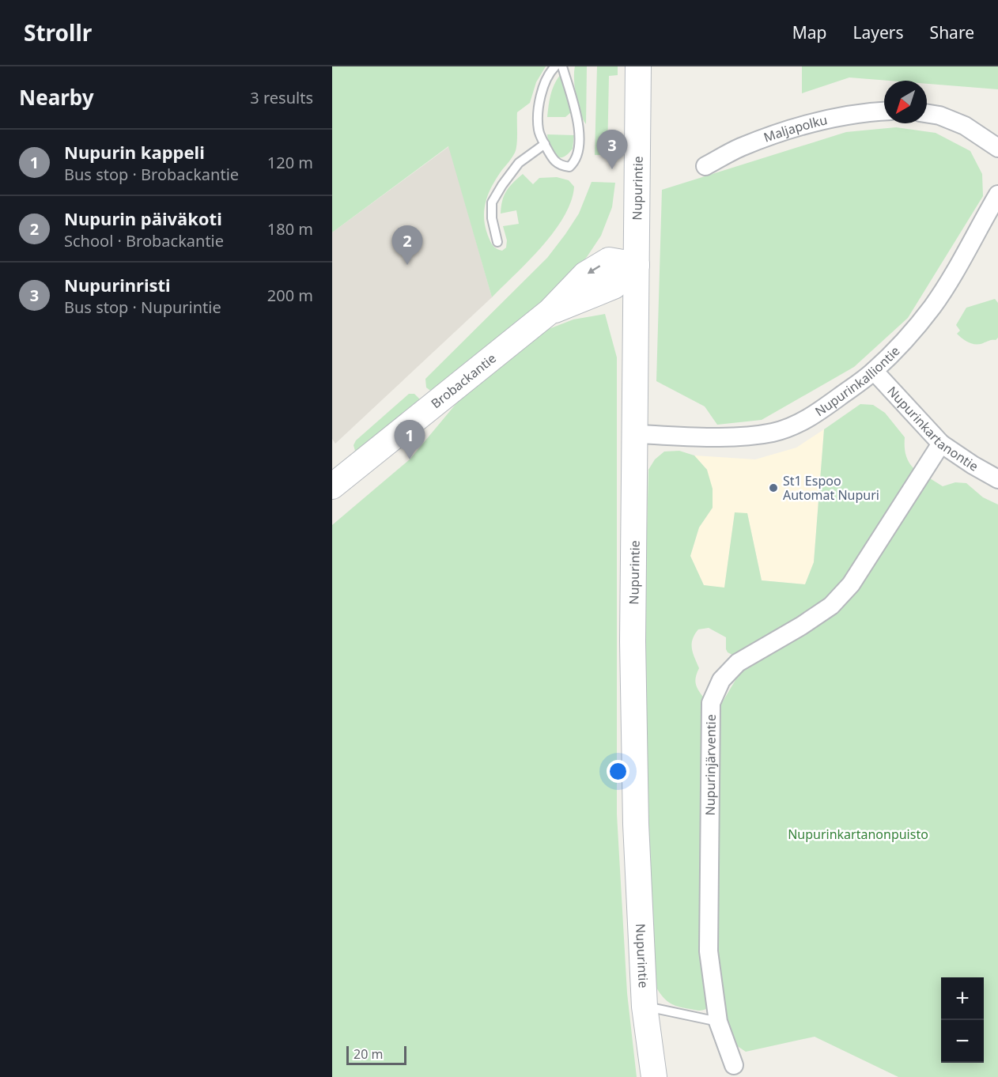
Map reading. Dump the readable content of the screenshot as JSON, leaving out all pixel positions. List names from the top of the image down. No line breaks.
{"streets":{"main road":["Nupurintie","Brobackantie"],"street":["Maljapolku","Nupurinkalliontie","Nupurinkartanontie","Nupurinjärventie"]},"crossings":[["Nupurintie","Nupurinkalliontie"],["Nupurintie","Brobackantie"],["Nupurinkalliontie","Nupurinkartanontie"],["Nupurinkartanontie","Nupurinjärventie"]],"parks":["Nupurinkartanonpuisto"],"places":["St1 Espoo Automat Nupuri"],"scale_bar":"20 m","north":"bottom left","page":{"header":"Strollr","nav":["Map","Layers","Share"],"heading":["Nearby","3 results"],"list":[{"mark":"1","name":"Nupurin kappeli","note":"Bus stop · Brobackantie","value":"120 m"},{"mark":"2","name":"Nupurin päiväkoti","note":"School · Brobackantie","value":"180 m"},{"mark":"3","name":"Nupurinristi","note":"Bus stop · Nupurintie","value":"200 m"}],"pins":["3","2","1"],"map_buttons":["+","−"],"scale":"20 m"}}
